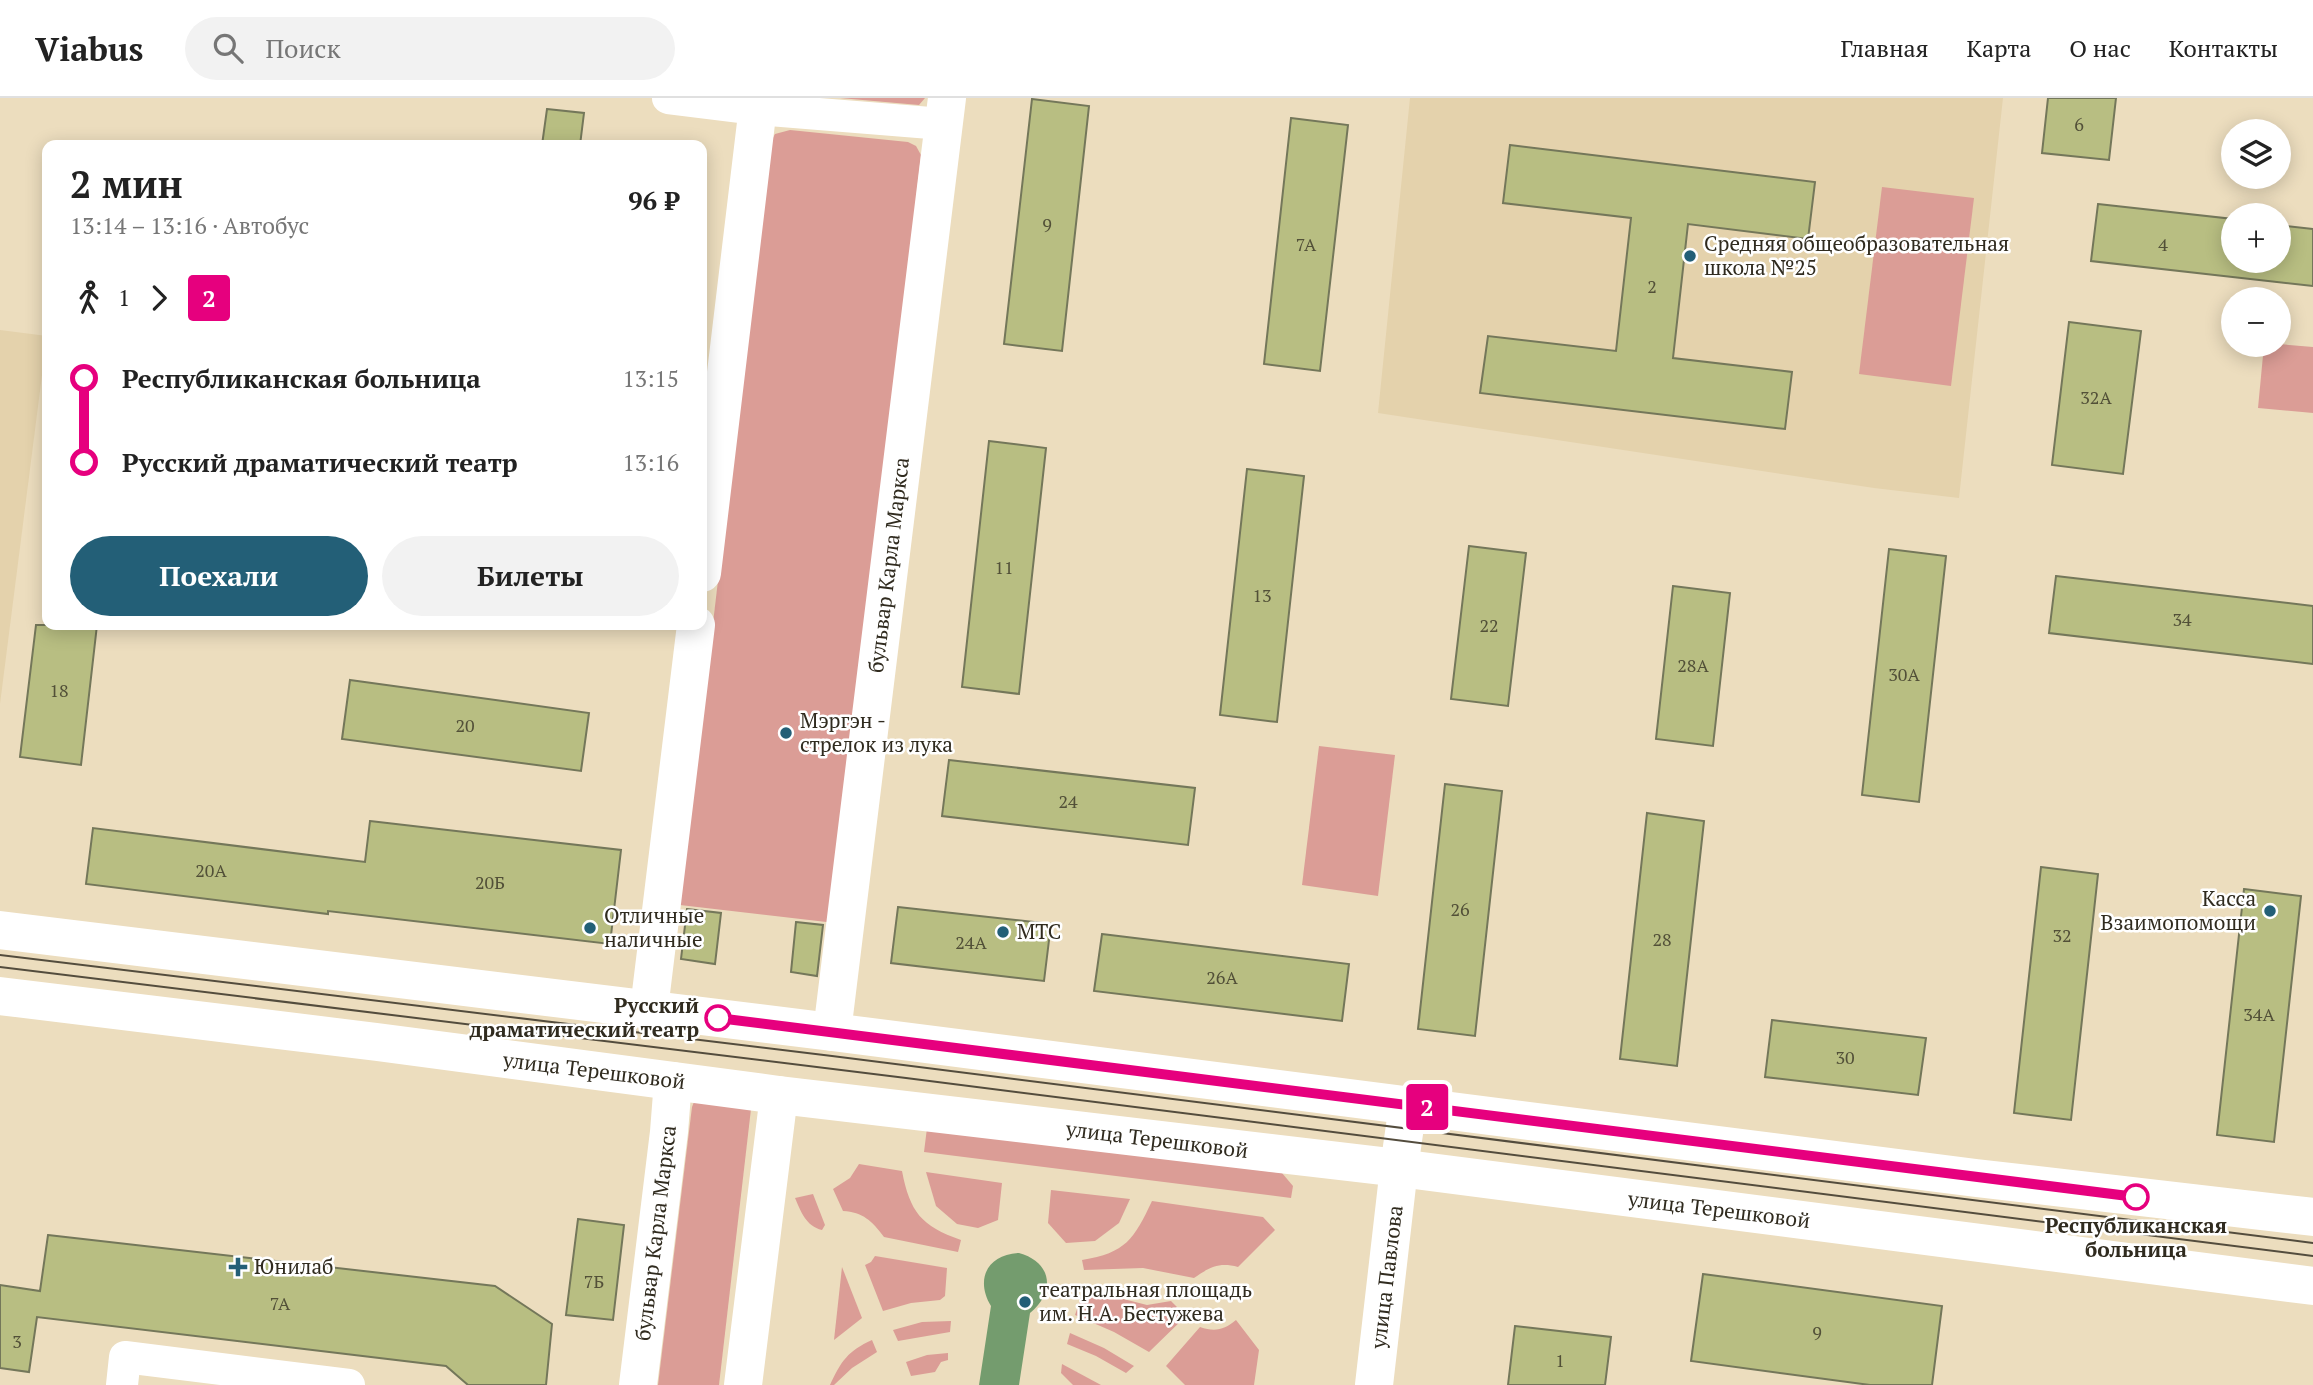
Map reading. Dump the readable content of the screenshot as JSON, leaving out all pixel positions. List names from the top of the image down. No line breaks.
{"streets":{"main road":["бульвар Карла Маркса","улица Терешковой","улица Павлова"]},"crossings":[["бульвар Карла Маркса","улица Терешковой"],["улица Терешковой","улица Павлова"]],"places":{"other":["Средняя общеобразовательная школа №25","Мэргэн - стрелок из лука","Касса Взаимопомощи","Отличные наличные","МТС","Русский драматический театр","Республиканская больница","театральная площадь им. Н.А. Бестужева"],"health":["Юнилаб"]},"lines":["bus line 2"],"house_numbers":["6","9","7А","4","2","32А","11","13","34","22","28А","30А","18","20","24","20А","20Б","26","32","28","24А","26А","34А","30","7Б","7А","9","3","1"],"page":{"header":"Viabus","search":"Поиск","nav":["Главная","Карта","О нас","Контакты"],"on_map":"2","map_buttons":["+","−"],"heading":["2 мин","13:14 – 13:16 · Автобус","96 ₽"],"legs":["1","2"],"list":[{"name":"Республиканская больница","value":"13:15"},{"name":"Русский драматический театр","value":"13:16"}],"buttons":["Поехали","Билеты"]}}
